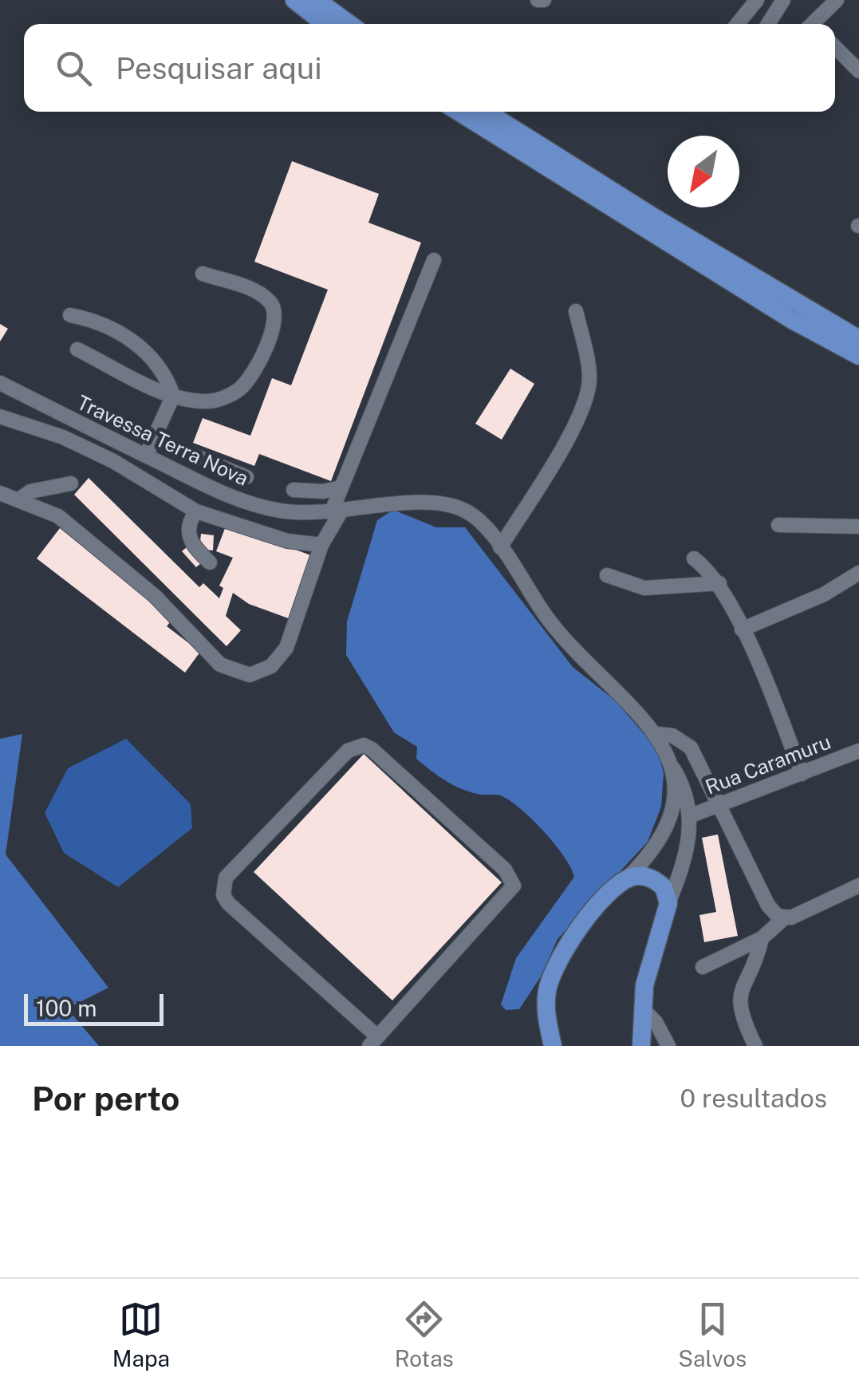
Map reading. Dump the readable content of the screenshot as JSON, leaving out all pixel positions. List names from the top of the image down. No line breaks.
{"streets":{"street":["Travessa Terra Nova","Rua Caramuru"]},"crossings":[["Travessa Terra Nova","Rua Caramuru"]],"scale_bar":"100 m","north":"bottom left","page":{"search":"Pesquisar aqui","scale":"100 m","heading":["Por perto","0 resultados"],"nav":["Mapa","Rotas","Salvos"]}}
